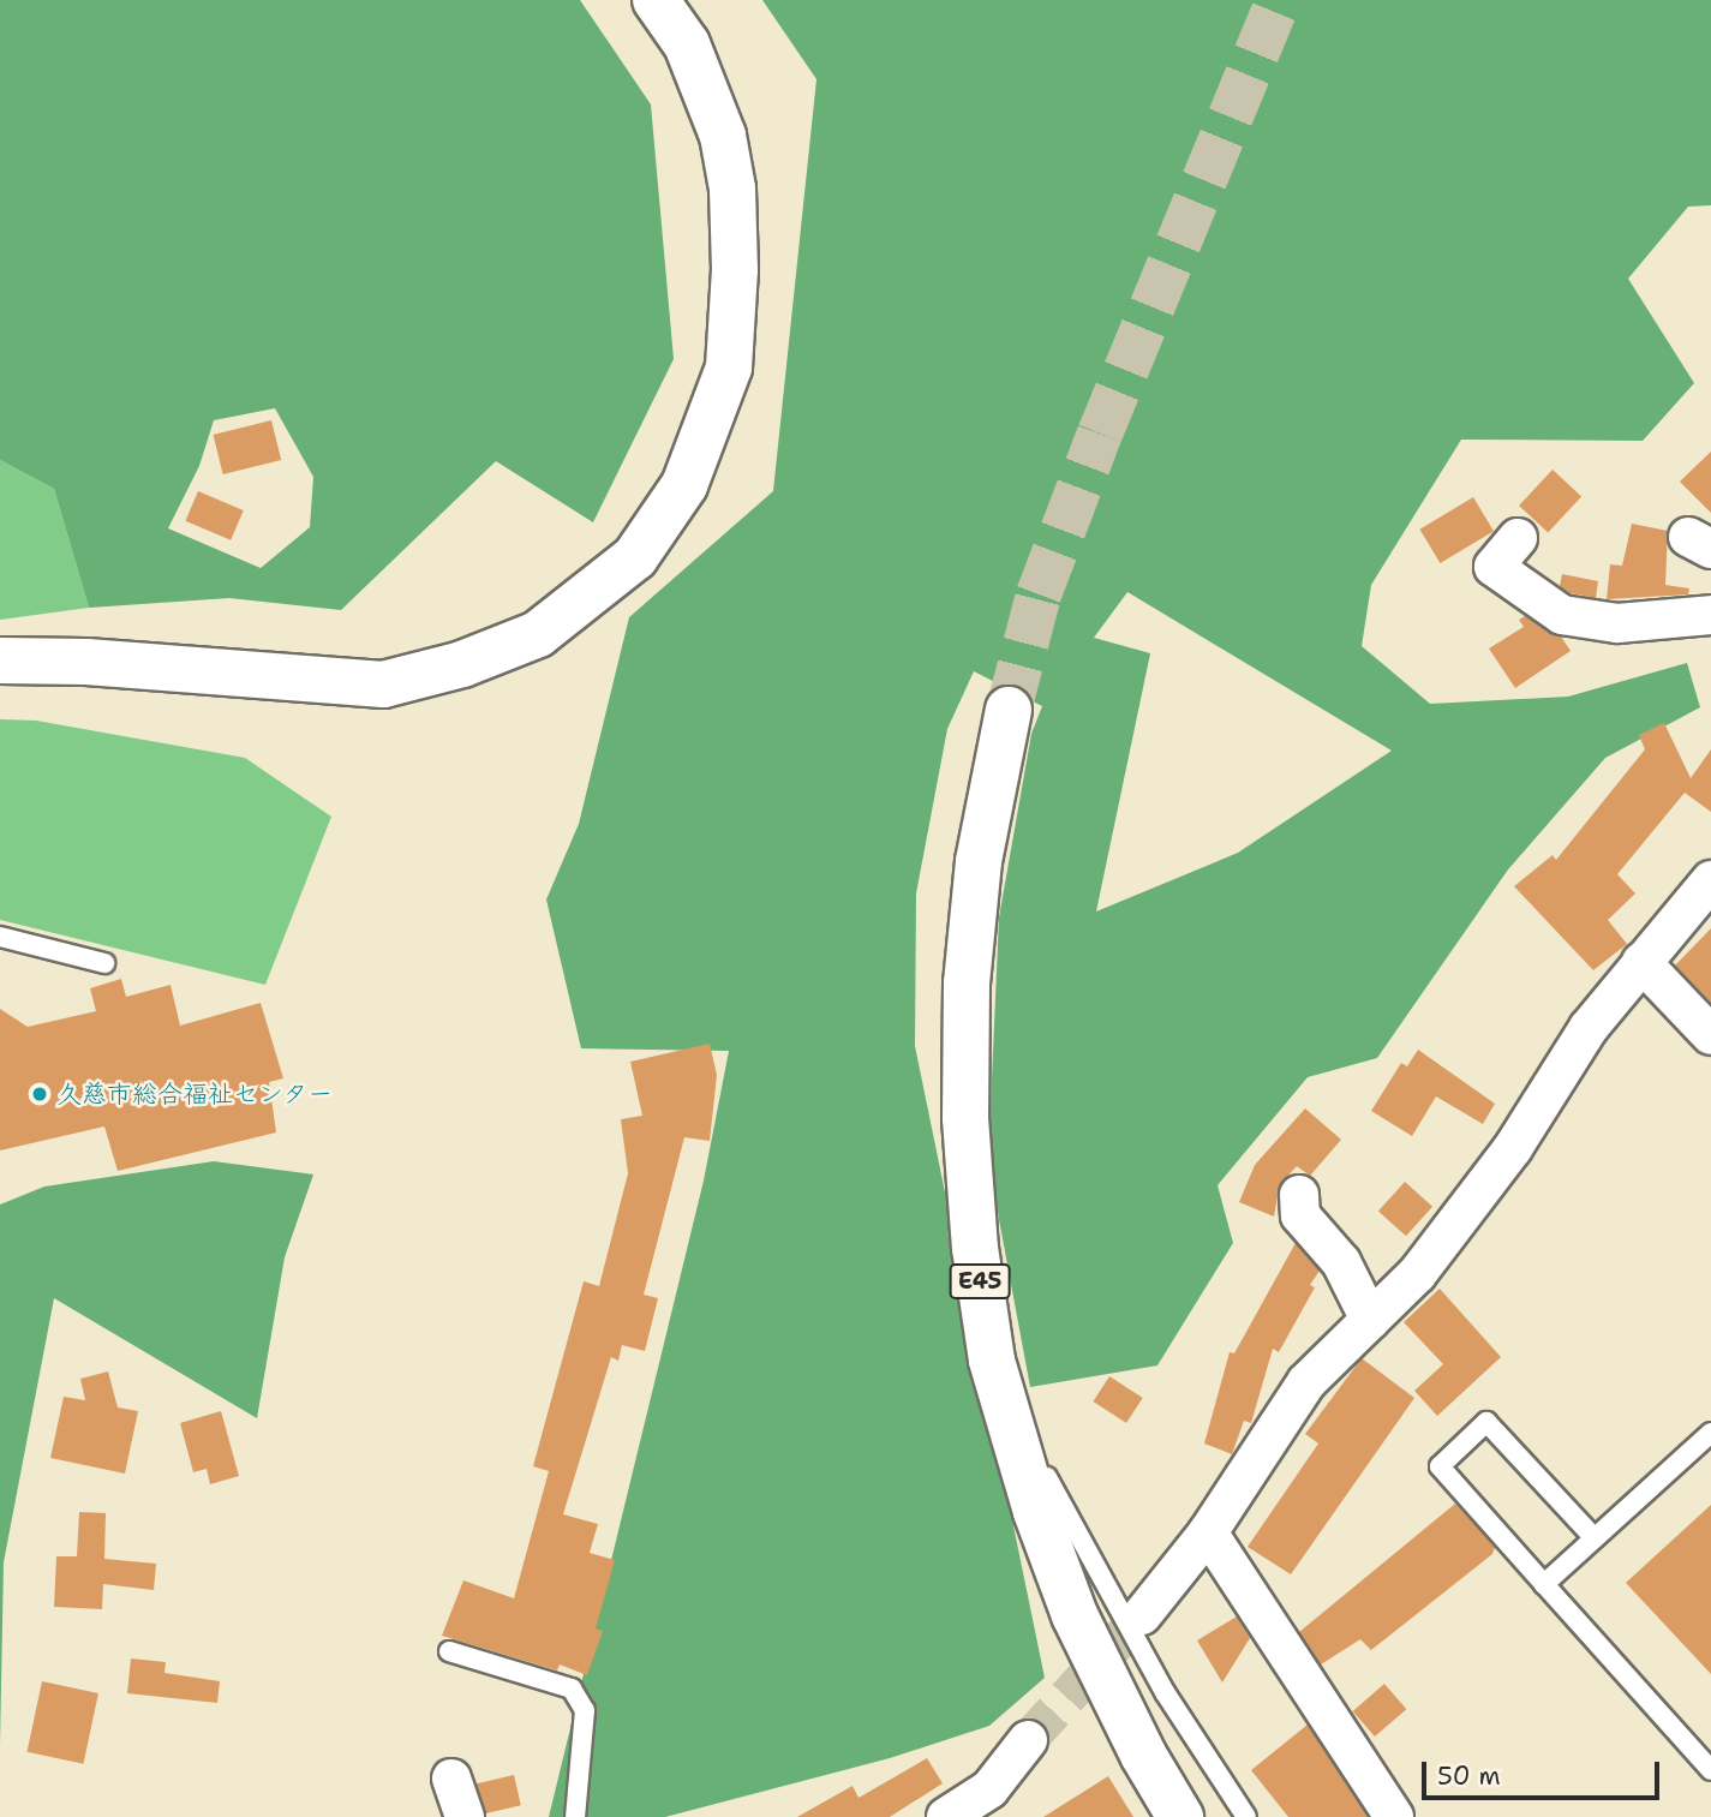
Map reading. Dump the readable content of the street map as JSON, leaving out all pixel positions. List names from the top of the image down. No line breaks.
{"streets":{"main road":["E45"]},"places":["久慈市総合福祉センター"],"scale_bar":"50 m"}
